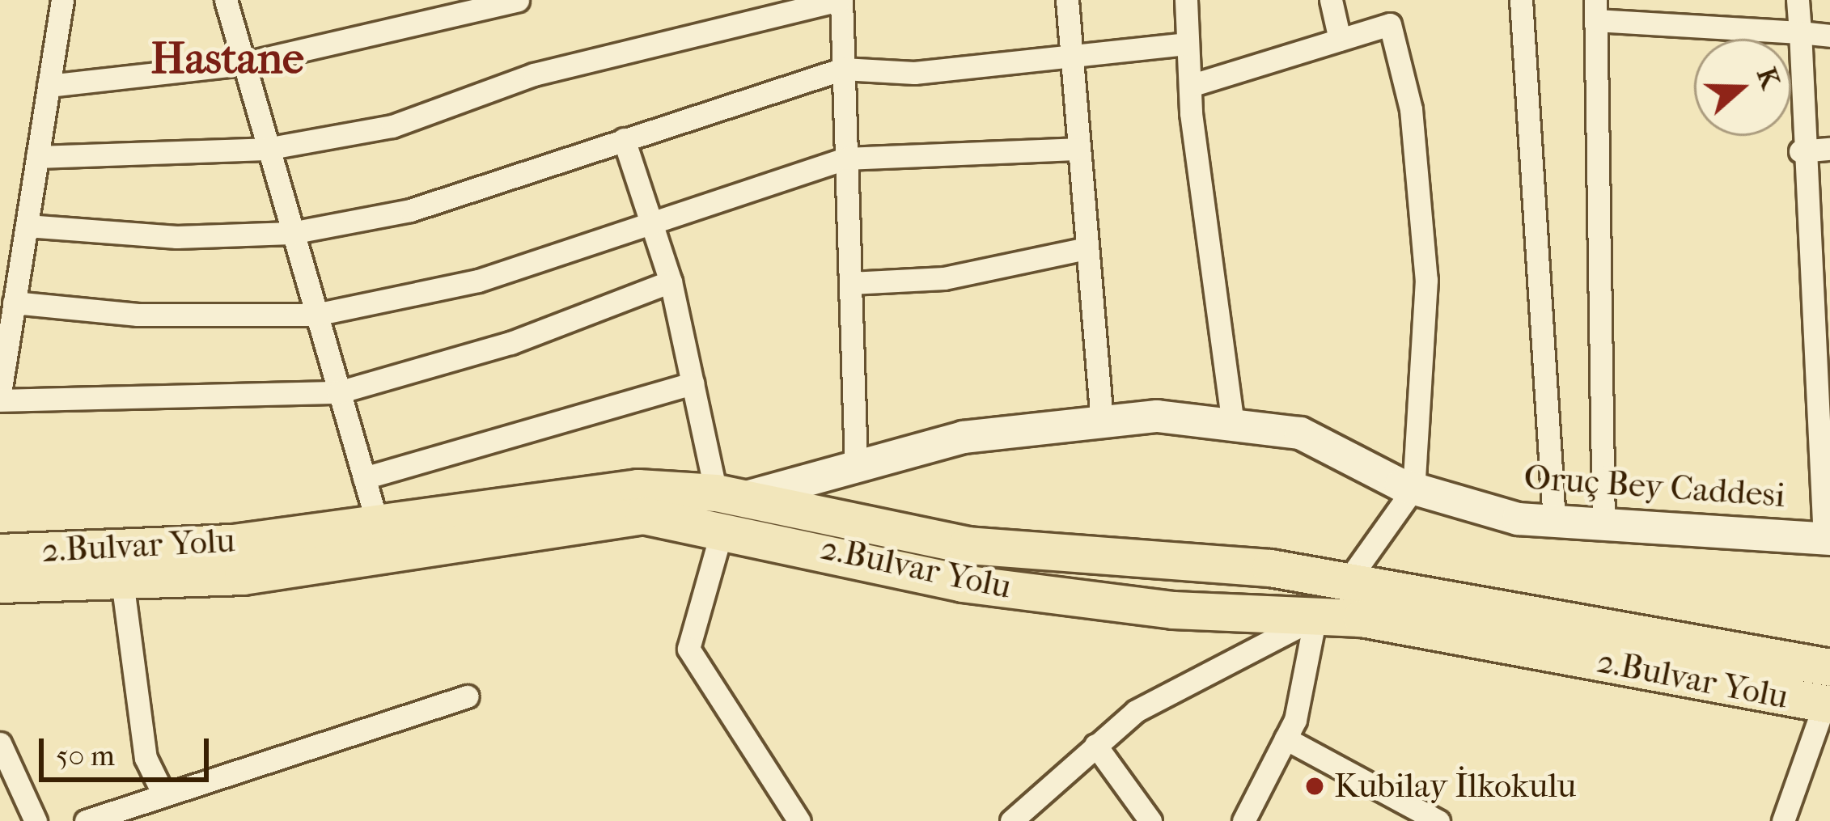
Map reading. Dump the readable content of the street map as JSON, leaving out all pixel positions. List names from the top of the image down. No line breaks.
{"streets":{"main road":["Oruç Bey Caddesi","2.Bulvar Yolu"]},"crossings":[["Oruç Bey Caddesi","2.Bulvar Yolu"]],"districts":["Hastane"],"places":["Kubilay İlkokulu"],"scale_bar":"50 m","north":"right"}
